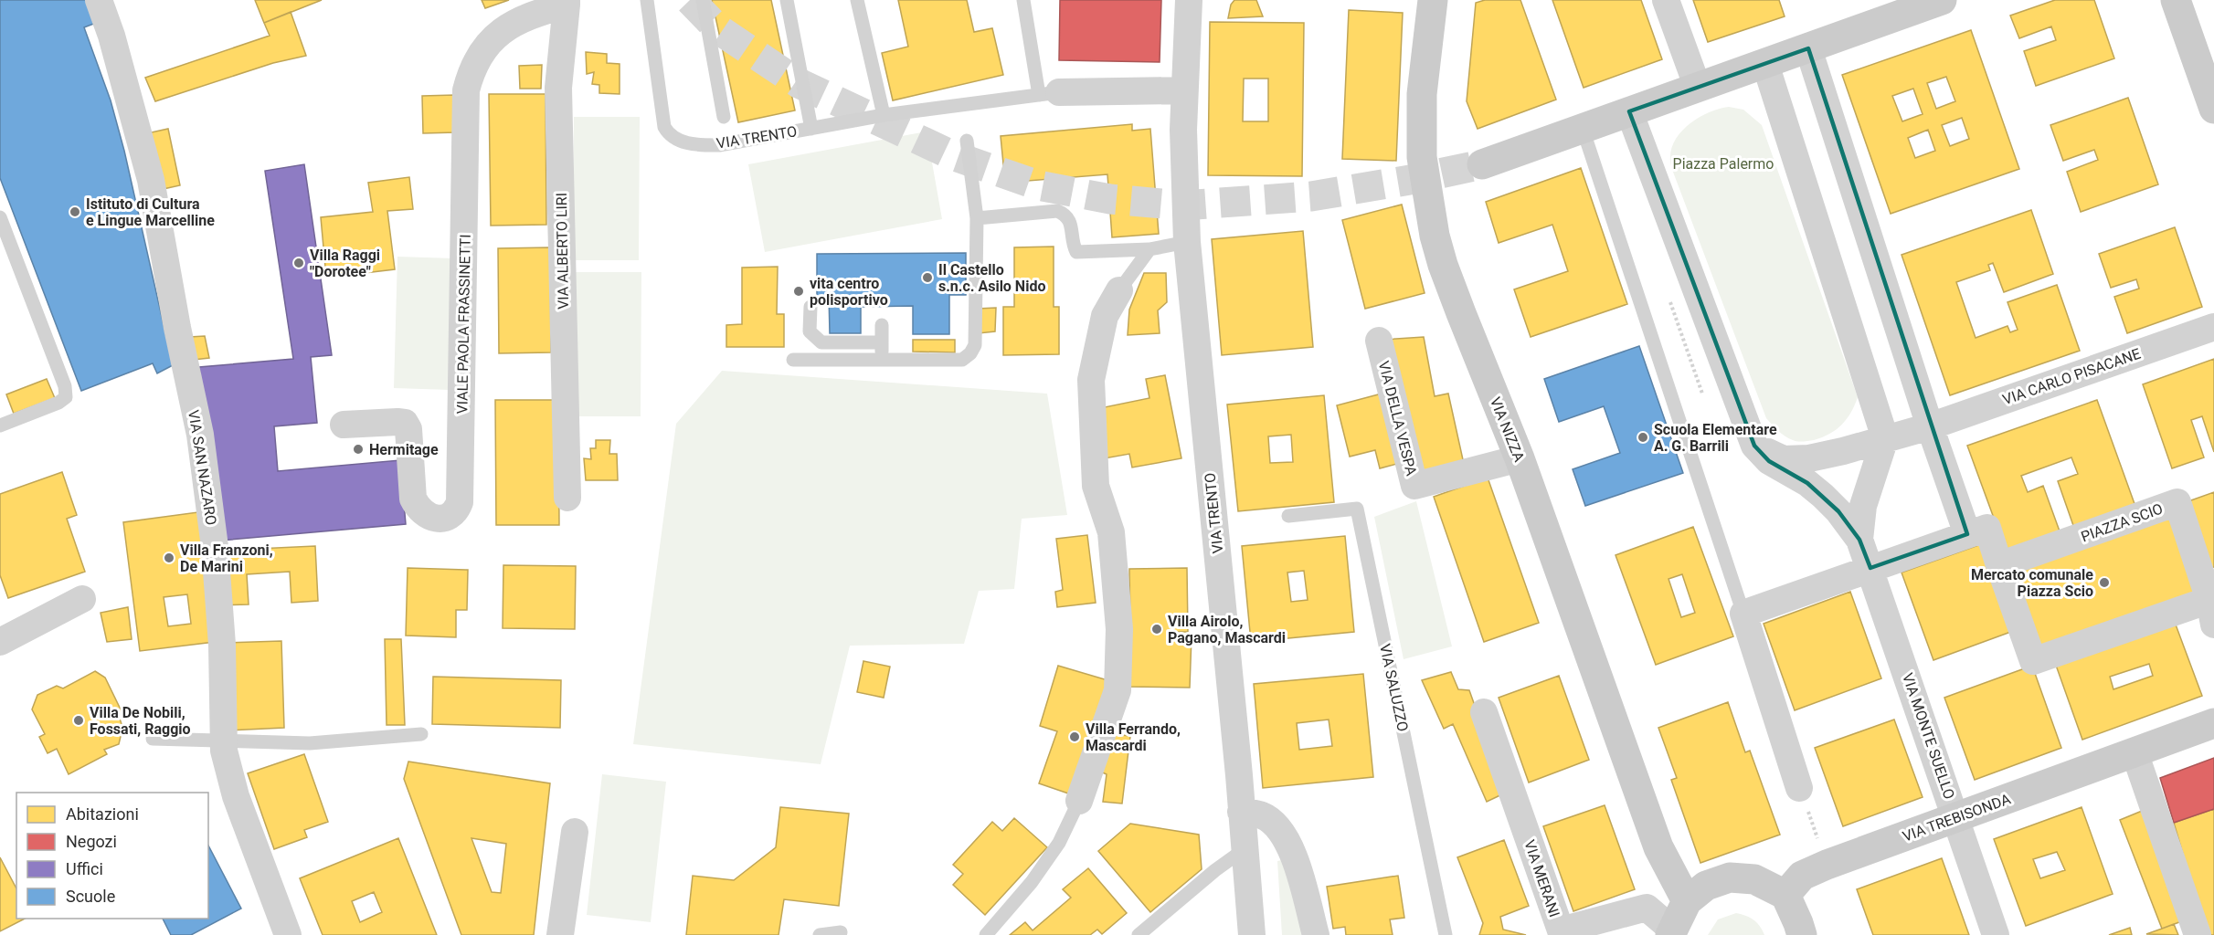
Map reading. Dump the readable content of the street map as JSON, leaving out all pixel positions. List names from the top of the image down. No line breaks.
{"streets":{"street":["VIA TRENTO","VIA ALBERTO LIRI","VIALE PAOLA FRASSINETTI","VIA CARLO PISACANE","VIA DELLA VESPA","VIA NIZZA","VIA SAN NAZARO","PIAZZA SCIO","VIA MONTE SUELLO","VIA TREBISONDA","VIA MERANI"],"lane":["VIA SALUZZO"]},"crossings":[["VIA ALBERTO LIRI","VIALE PAOLA FRASSINETTI"],["VIA DELLA VESPA","VIA NIZZA"],["VIA NIZZA","VIA MERANI"],["VIA MONTE SUELLO","VIA TREBISONDA"]],"parks":["Piazza Palermo"],"places":["Istituto di Cultura e Lingue Marcelline","Villa Raggi \"Dorotee\"","Il Castello s.n.c. Asilo Nido","vita centro polisportivo","Scuola Elementare A. G. Barrili","Hermitage","Villa Franzoni, De Marini","Mercato comunale Piazza Scio","Villa Airolo, Pagano, Mascardi","Villa De Nobili, Fossati, Raggio","Villa Ferrando, Mascardi"],"legend":["Abitazioni","Negozi","Uffici","Scuole"]}
